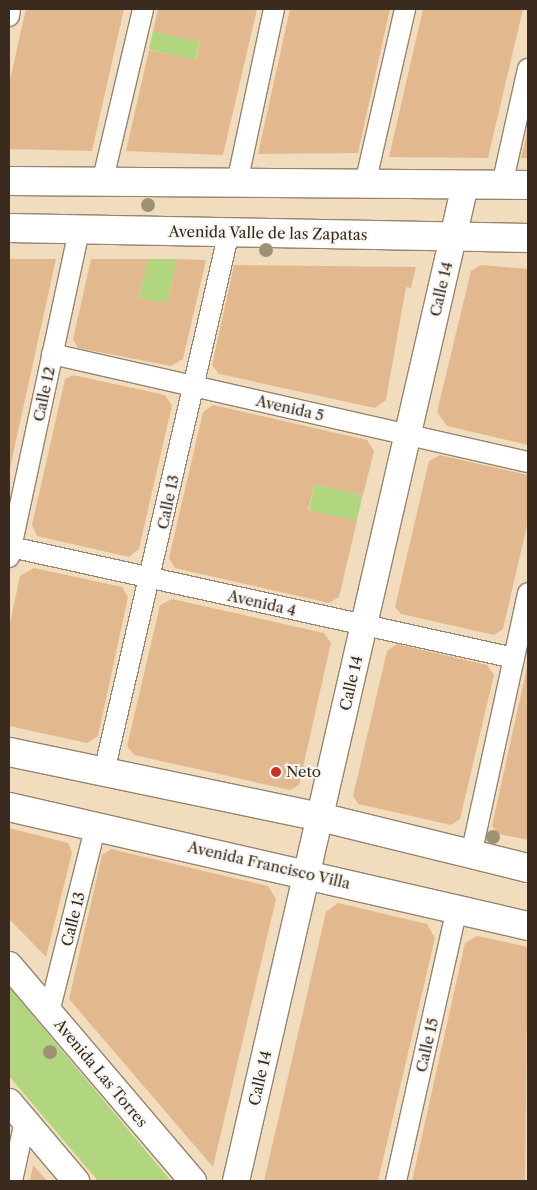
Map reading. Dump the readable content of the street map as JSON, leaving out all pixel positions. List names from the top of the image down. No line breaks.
{"streets":{"main road":["Avenida Valle de las Zapatas","Avenida Francisco Villa"],"street":["Calle 14","Calle 12","Avenida 5","Calle 13","Avenida 4","Calle 15","Avenida Las Torres"]},"crossings":[["Avenida Valle de las Zapatas","Calle 14"],["Avenida Valle de las Zapatas","Calle 12"],["Avenida Valle de las Zapatas","Calle 13"],["Calle 14","Avenida 5"],["Calle 14","Avenida 4"],["Calle 14","Avenida Francisco Villa"],["Calle 12","Avenida 5"],["Calle 12","Avenida 4"],["Avenida 5","Calle 13"],["Calle 13","Avenida 4"],["Calle 13","Avenida Francisco Villa"],["Calle 13","Avenida Las Torres"],["Avenida Francisco Villa","Calle 15"]],"places":["Neto"]}
